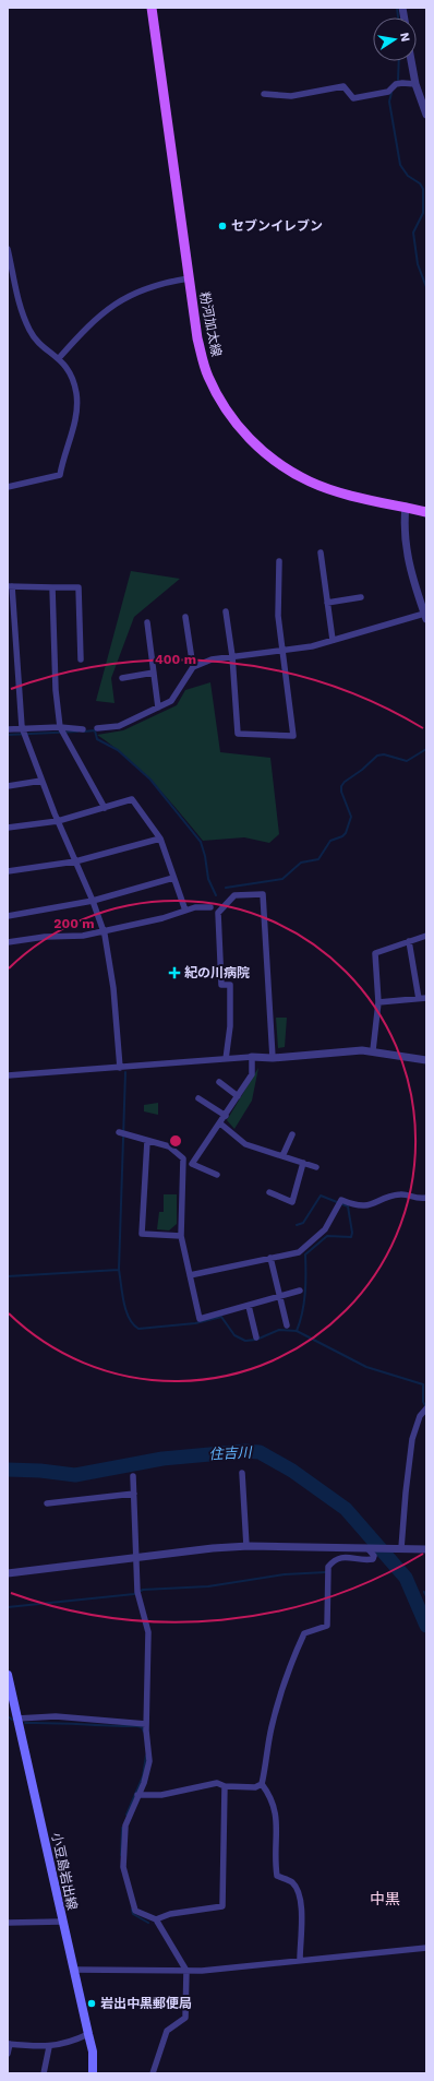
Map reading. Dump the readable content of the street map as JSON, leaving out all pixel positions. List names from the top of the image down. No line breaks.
{"streets":{"main road":["粉河加太線","小豆島岩出線"]},"districts":["中黒"],"water":["住吉川"],"places":{"other":["セブンイレブン","岩出中黒郵便局"],"health":["紀の川病院"]},"north":"right","rings":["400 m","200 m"]}
